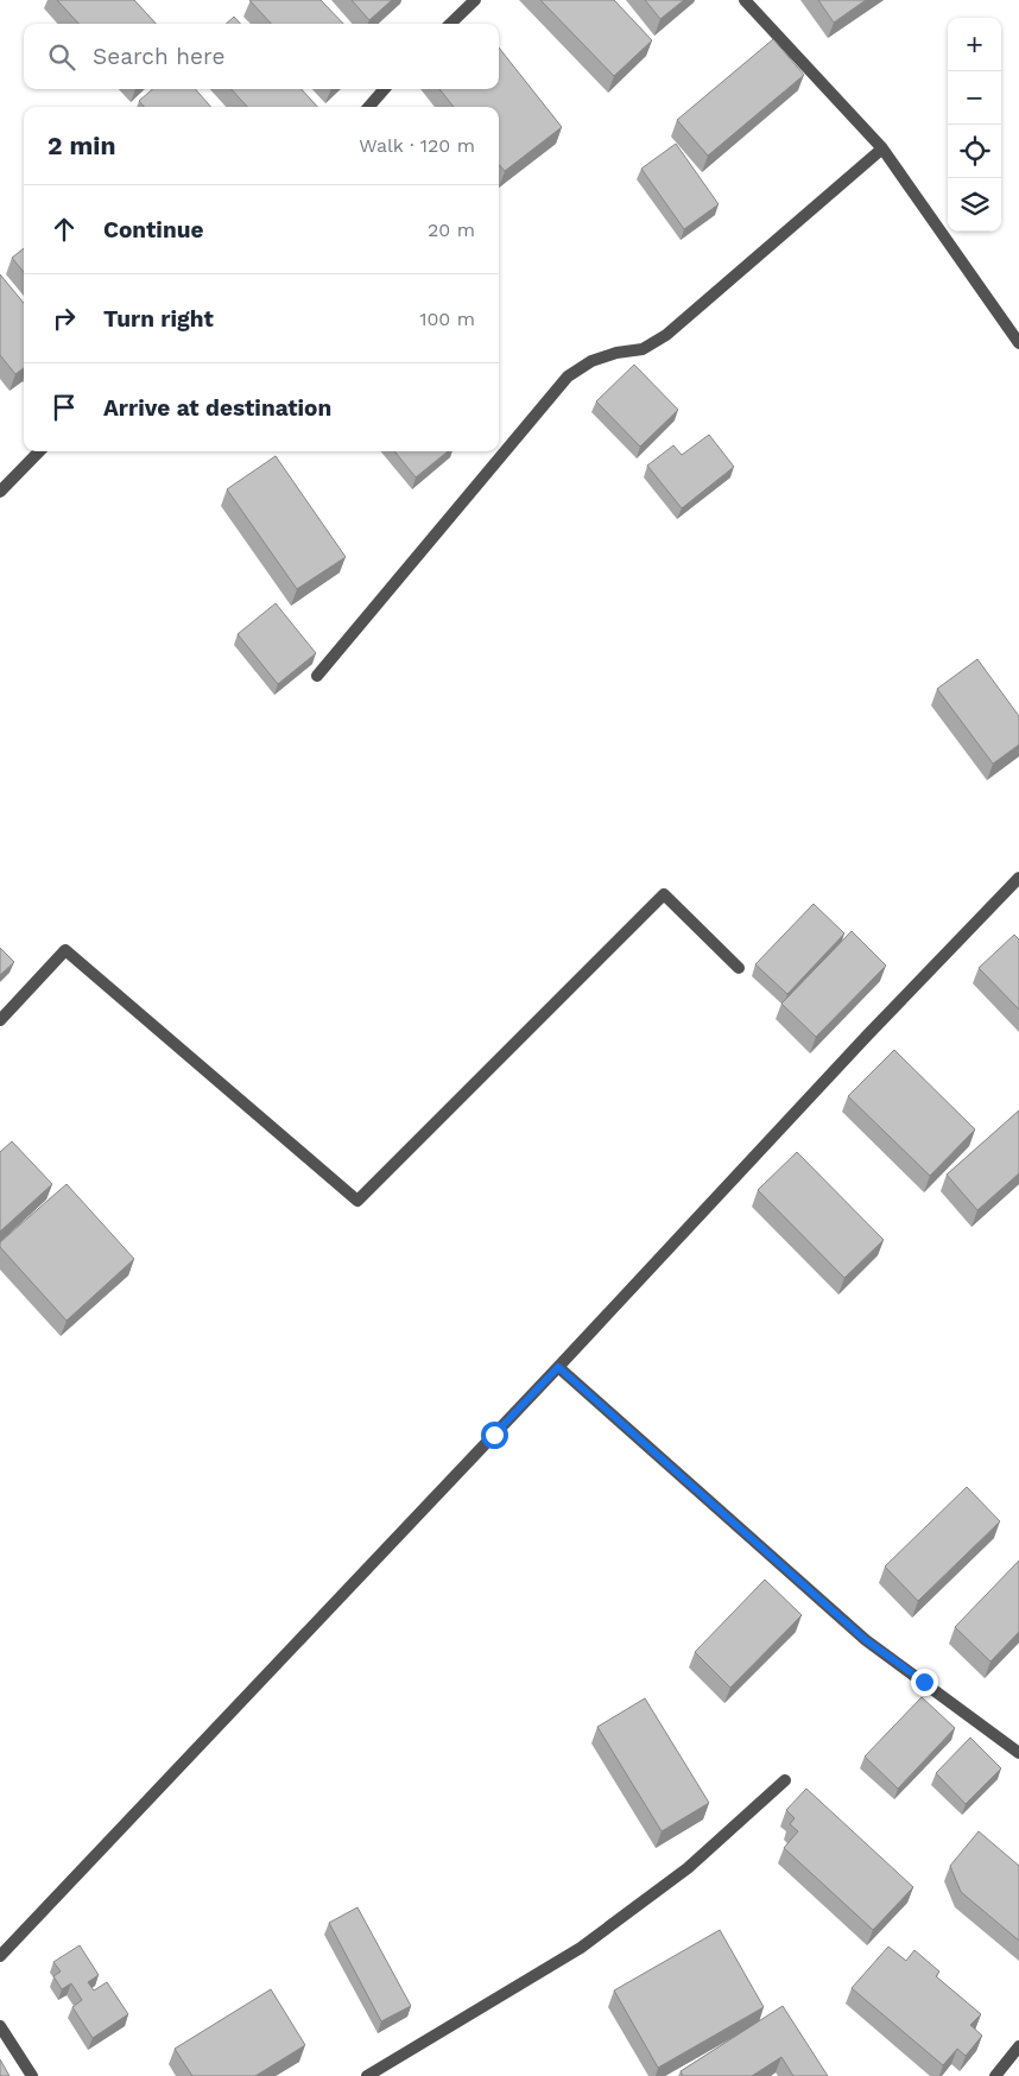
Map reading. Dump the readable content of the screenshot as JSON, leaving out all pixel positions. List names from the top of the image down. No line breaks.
{"page":{"map_buttons":["+","−"],"search":"Search here","heading":["2 min","Walk · 120 m"],"list":[["Continue","20 m"],["Turn right","100 m"],"Arrive at destination"]}}
